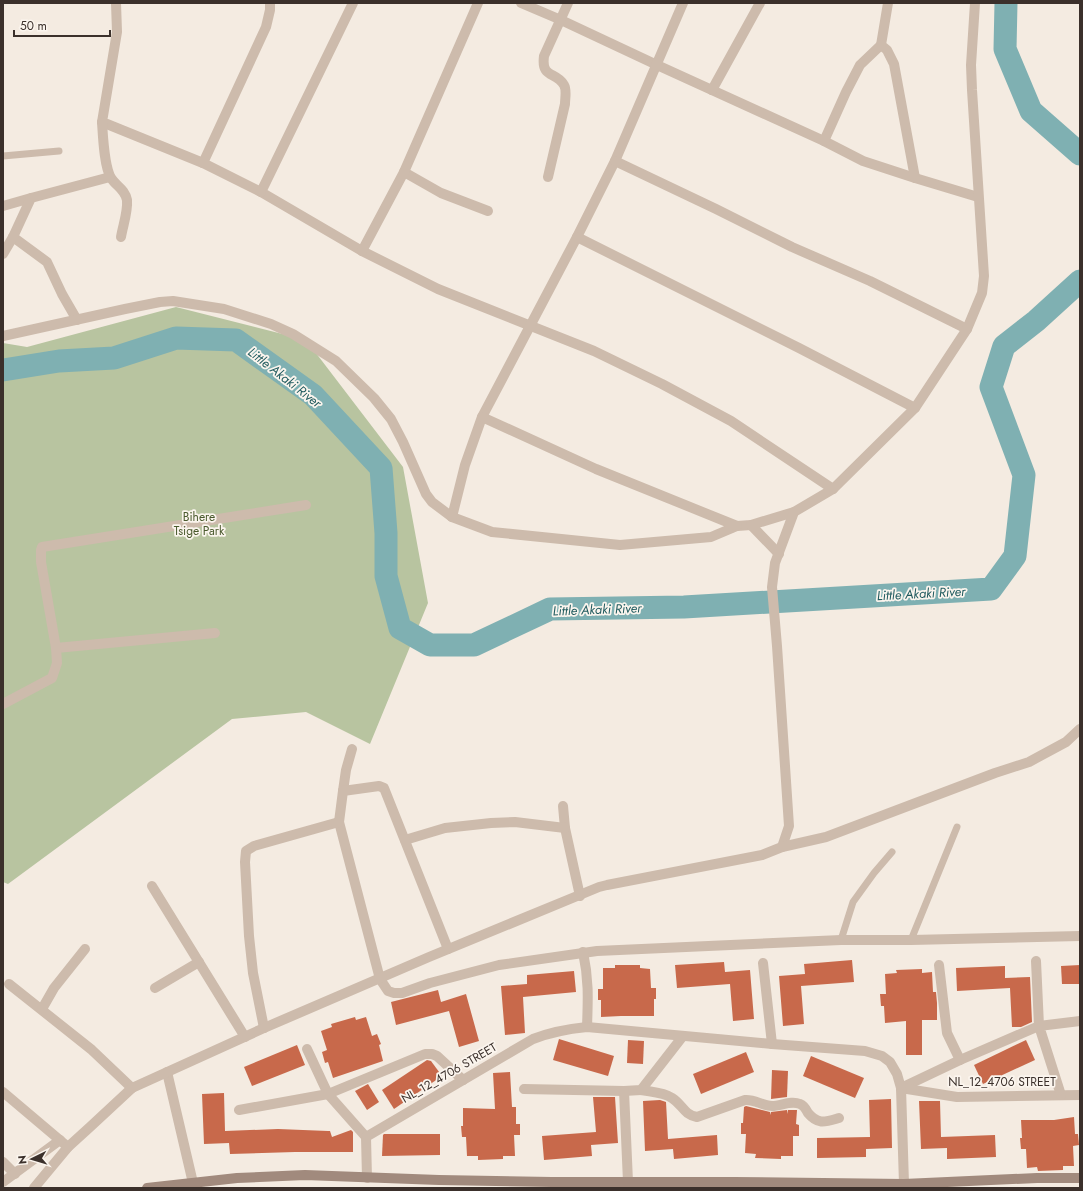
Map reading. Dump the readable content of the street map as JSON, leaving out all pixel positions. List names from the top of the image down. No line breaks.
{"streets":{"street":["NL_12_4706 STREET"]},"water":["Little Akaki River"],"parks":["Bihere Tsige Park"],"scale_bar":"50 m","north":"left"}
